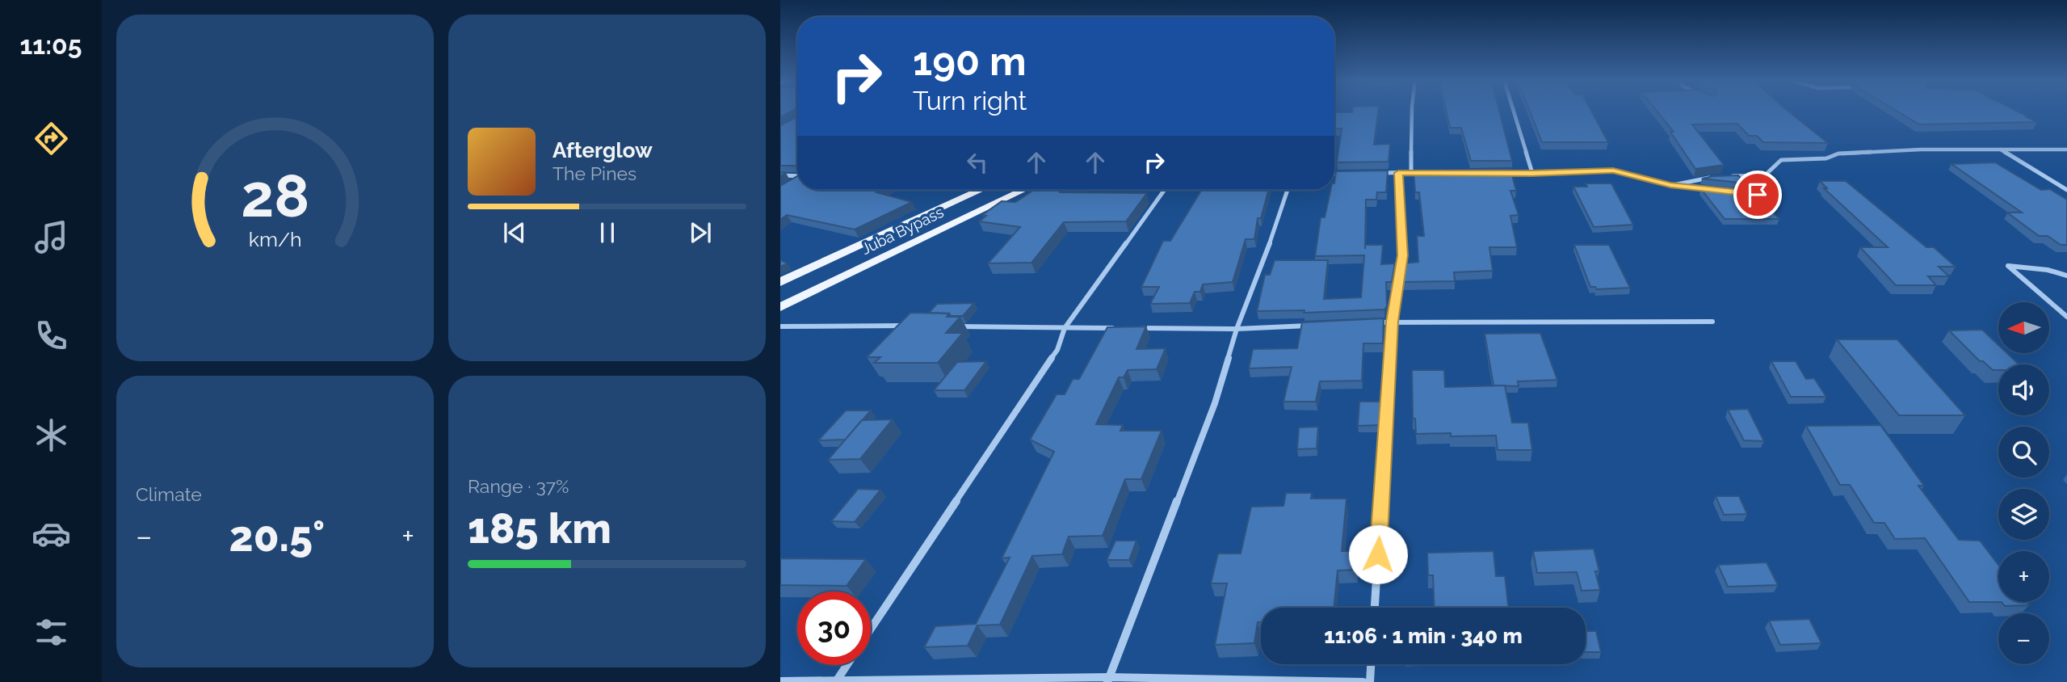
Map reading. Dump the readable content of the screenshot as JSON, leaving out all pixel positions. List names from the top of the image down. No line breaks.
{"streets":{"main road":["Juba Bypass"]},"north":"left","page":{"tabs":"11:05","turn":["190 m","Turn right"],"song":["Afterglow","The Pines"],"map_buttons":["+","−"],"tile":["Climate",["Range · 37%","185 km"]],"heat":["−","20.5°","+"],"limit":"30","trip":"11:06 · 1 min · 340 m","gauge":["28","km/h"]}}
